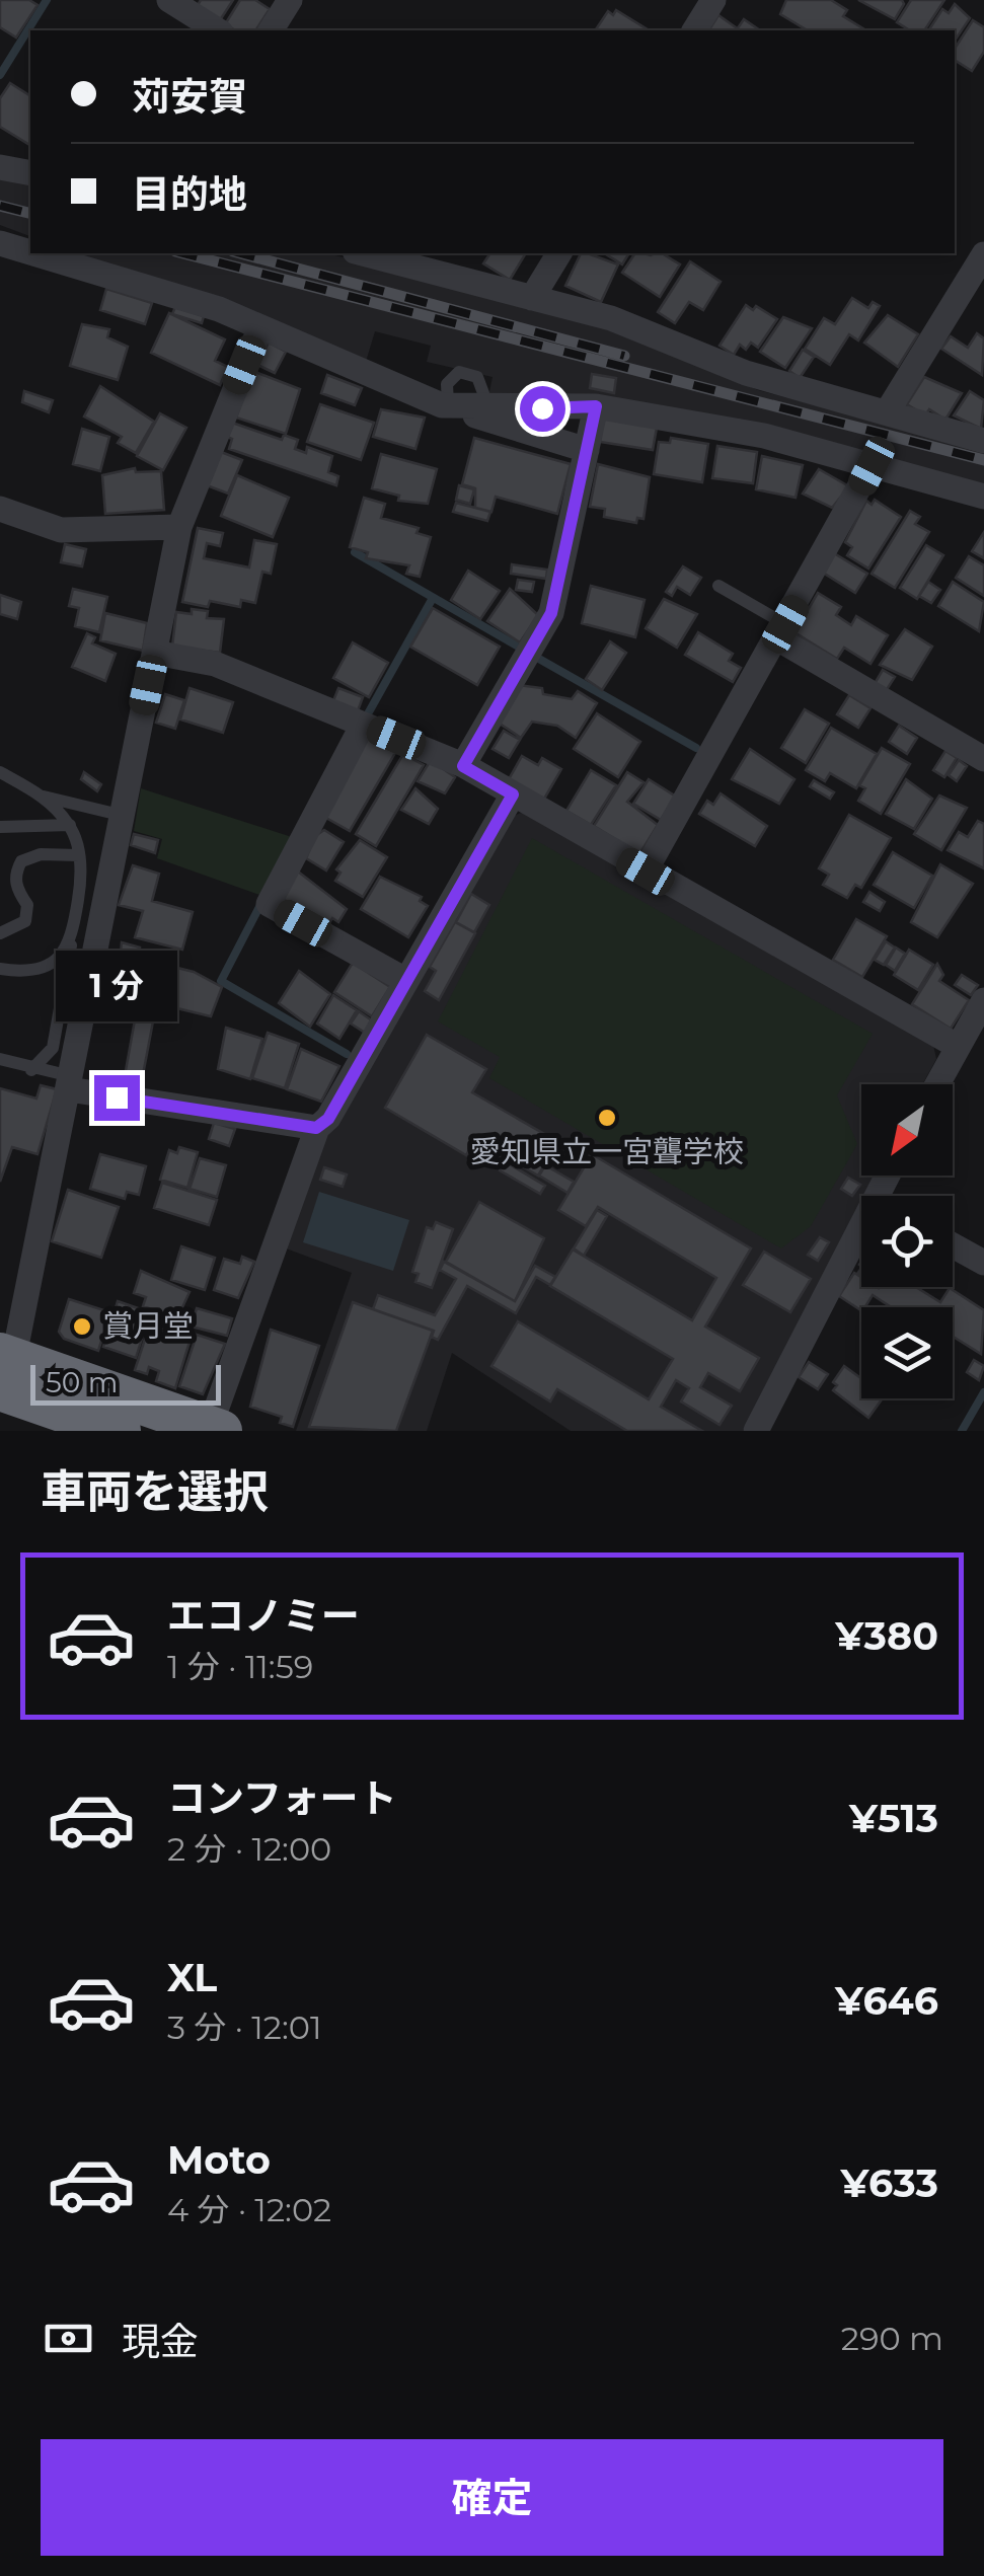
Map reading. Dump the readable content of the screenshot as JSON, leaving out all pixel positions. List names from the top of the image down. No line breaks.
{"places":["愛知県立一宮聾学校","賞月堂"],"scale_bar":"50 m","north":"bottom left","page":{"banner":["苅安賀","目的地"],"bubble":"1 分","scale":"50 m","heading":"車両を選択","list":[{"name":"エコノミー","note":"1 分 · 11:59","value":"¥380"},{"name":"コンフォート","note":"2 分 · 12:00","value":"¥513"},{"name":"XL","note":"3 分 · 12:01","value":"¥646"},{"name":"Moto","note":"4 分 · 12:02","value":"¥633"}],"pay":["現金","290 m"],"buttons":"確定"}}
